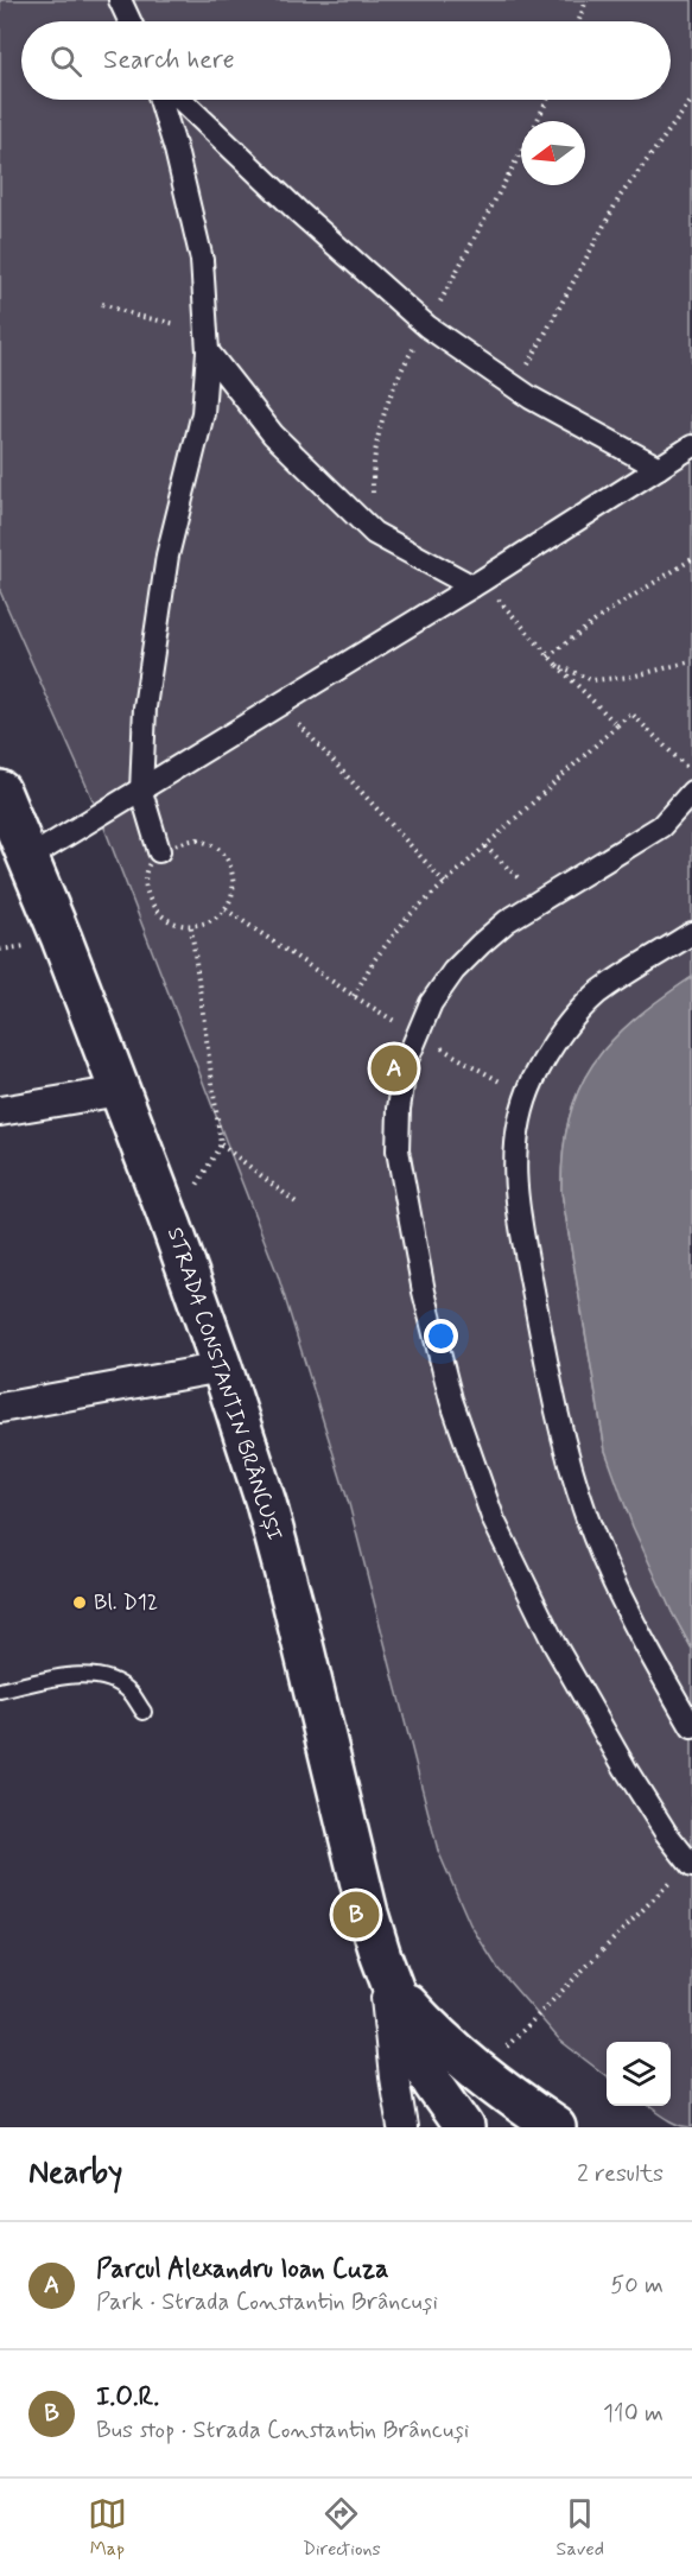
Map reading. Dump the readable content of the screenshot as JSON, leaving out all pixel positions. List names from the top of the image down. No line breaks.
{"streets":{"main road":["STRADA CONSTANTIN BRÂNCUȘI"]},"places":["Bl. D12"],"north":"left","page":{"search":"Search here","pins":["A","B"],"heading":["Nearby","2 results"],"list":[{"mark":"A","name":"Parcul Alexandru Ioan Cuza","note":"Park · Strada Constantin Brâncuși","value":"50 m"},{"mark":"B","name":"I.O.R.","note":"Bus stop · Strada Constantin Brâncuși","value":"110 m"}],"nav":["Map","Directions","Saved"]}}
